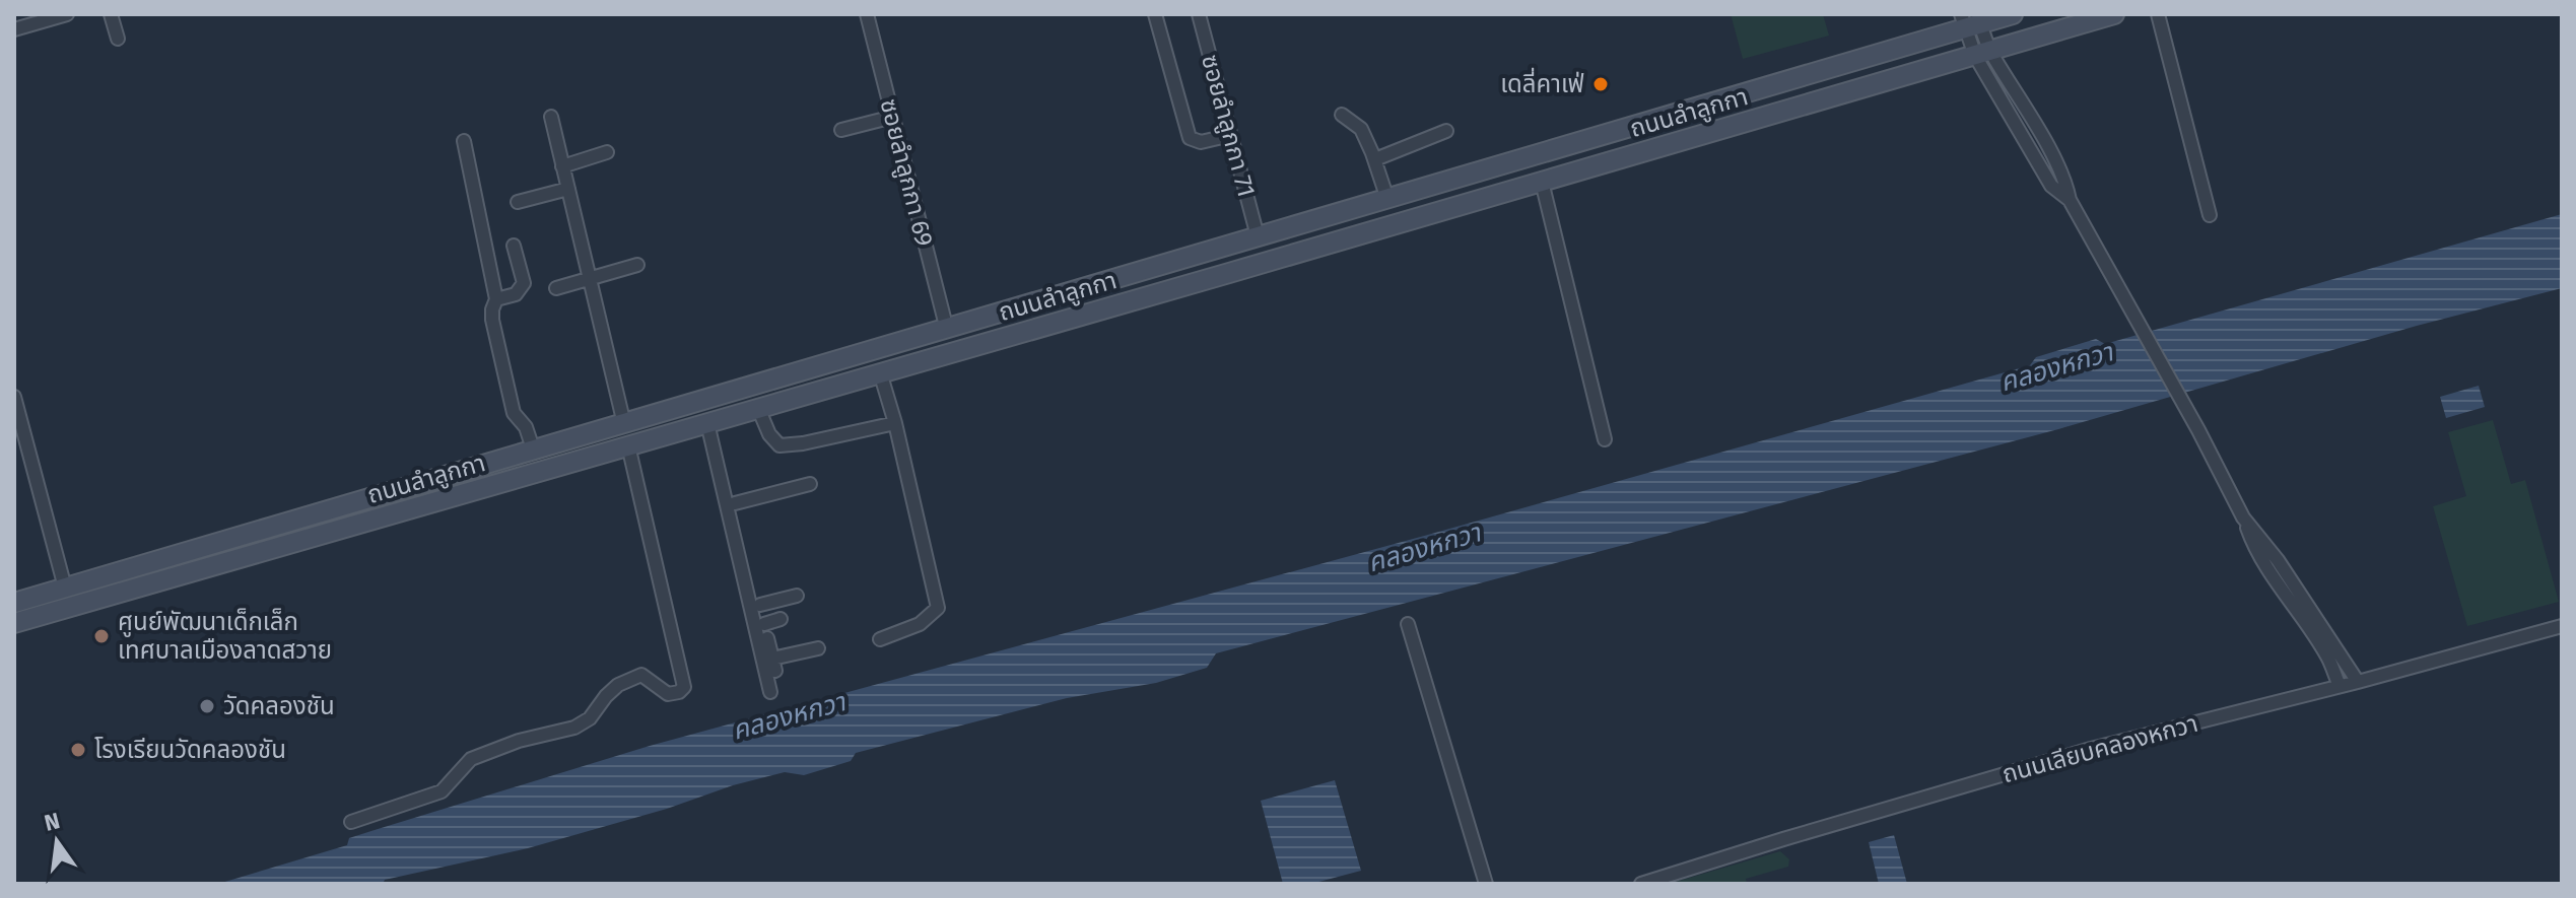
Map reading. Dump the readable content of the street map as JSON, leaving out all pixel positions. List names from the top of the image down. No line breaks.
{"streets":{"main road":["ถนนลำลูกกา"],"street":["ซอยลำลูกกา 71","ซอยลำลูกกา 69","ถนนเลียบคลองหกวา"]},"crossings":[["ถนนลำลูกกา","ซอยลำลูกกา 71"],["ถนนลำลูกกา","ซอยลำลูกกา 69"]],"water":["คลองหกวา"],"places":["เดลี่คาเฟ่","ศูนย์พัฒนาเด็กเล็ก เทศบาลเมืองลาดสวาย","วัดคลองชัน","โรงเรียนวัดคลองชัน"],"north":"top"}
